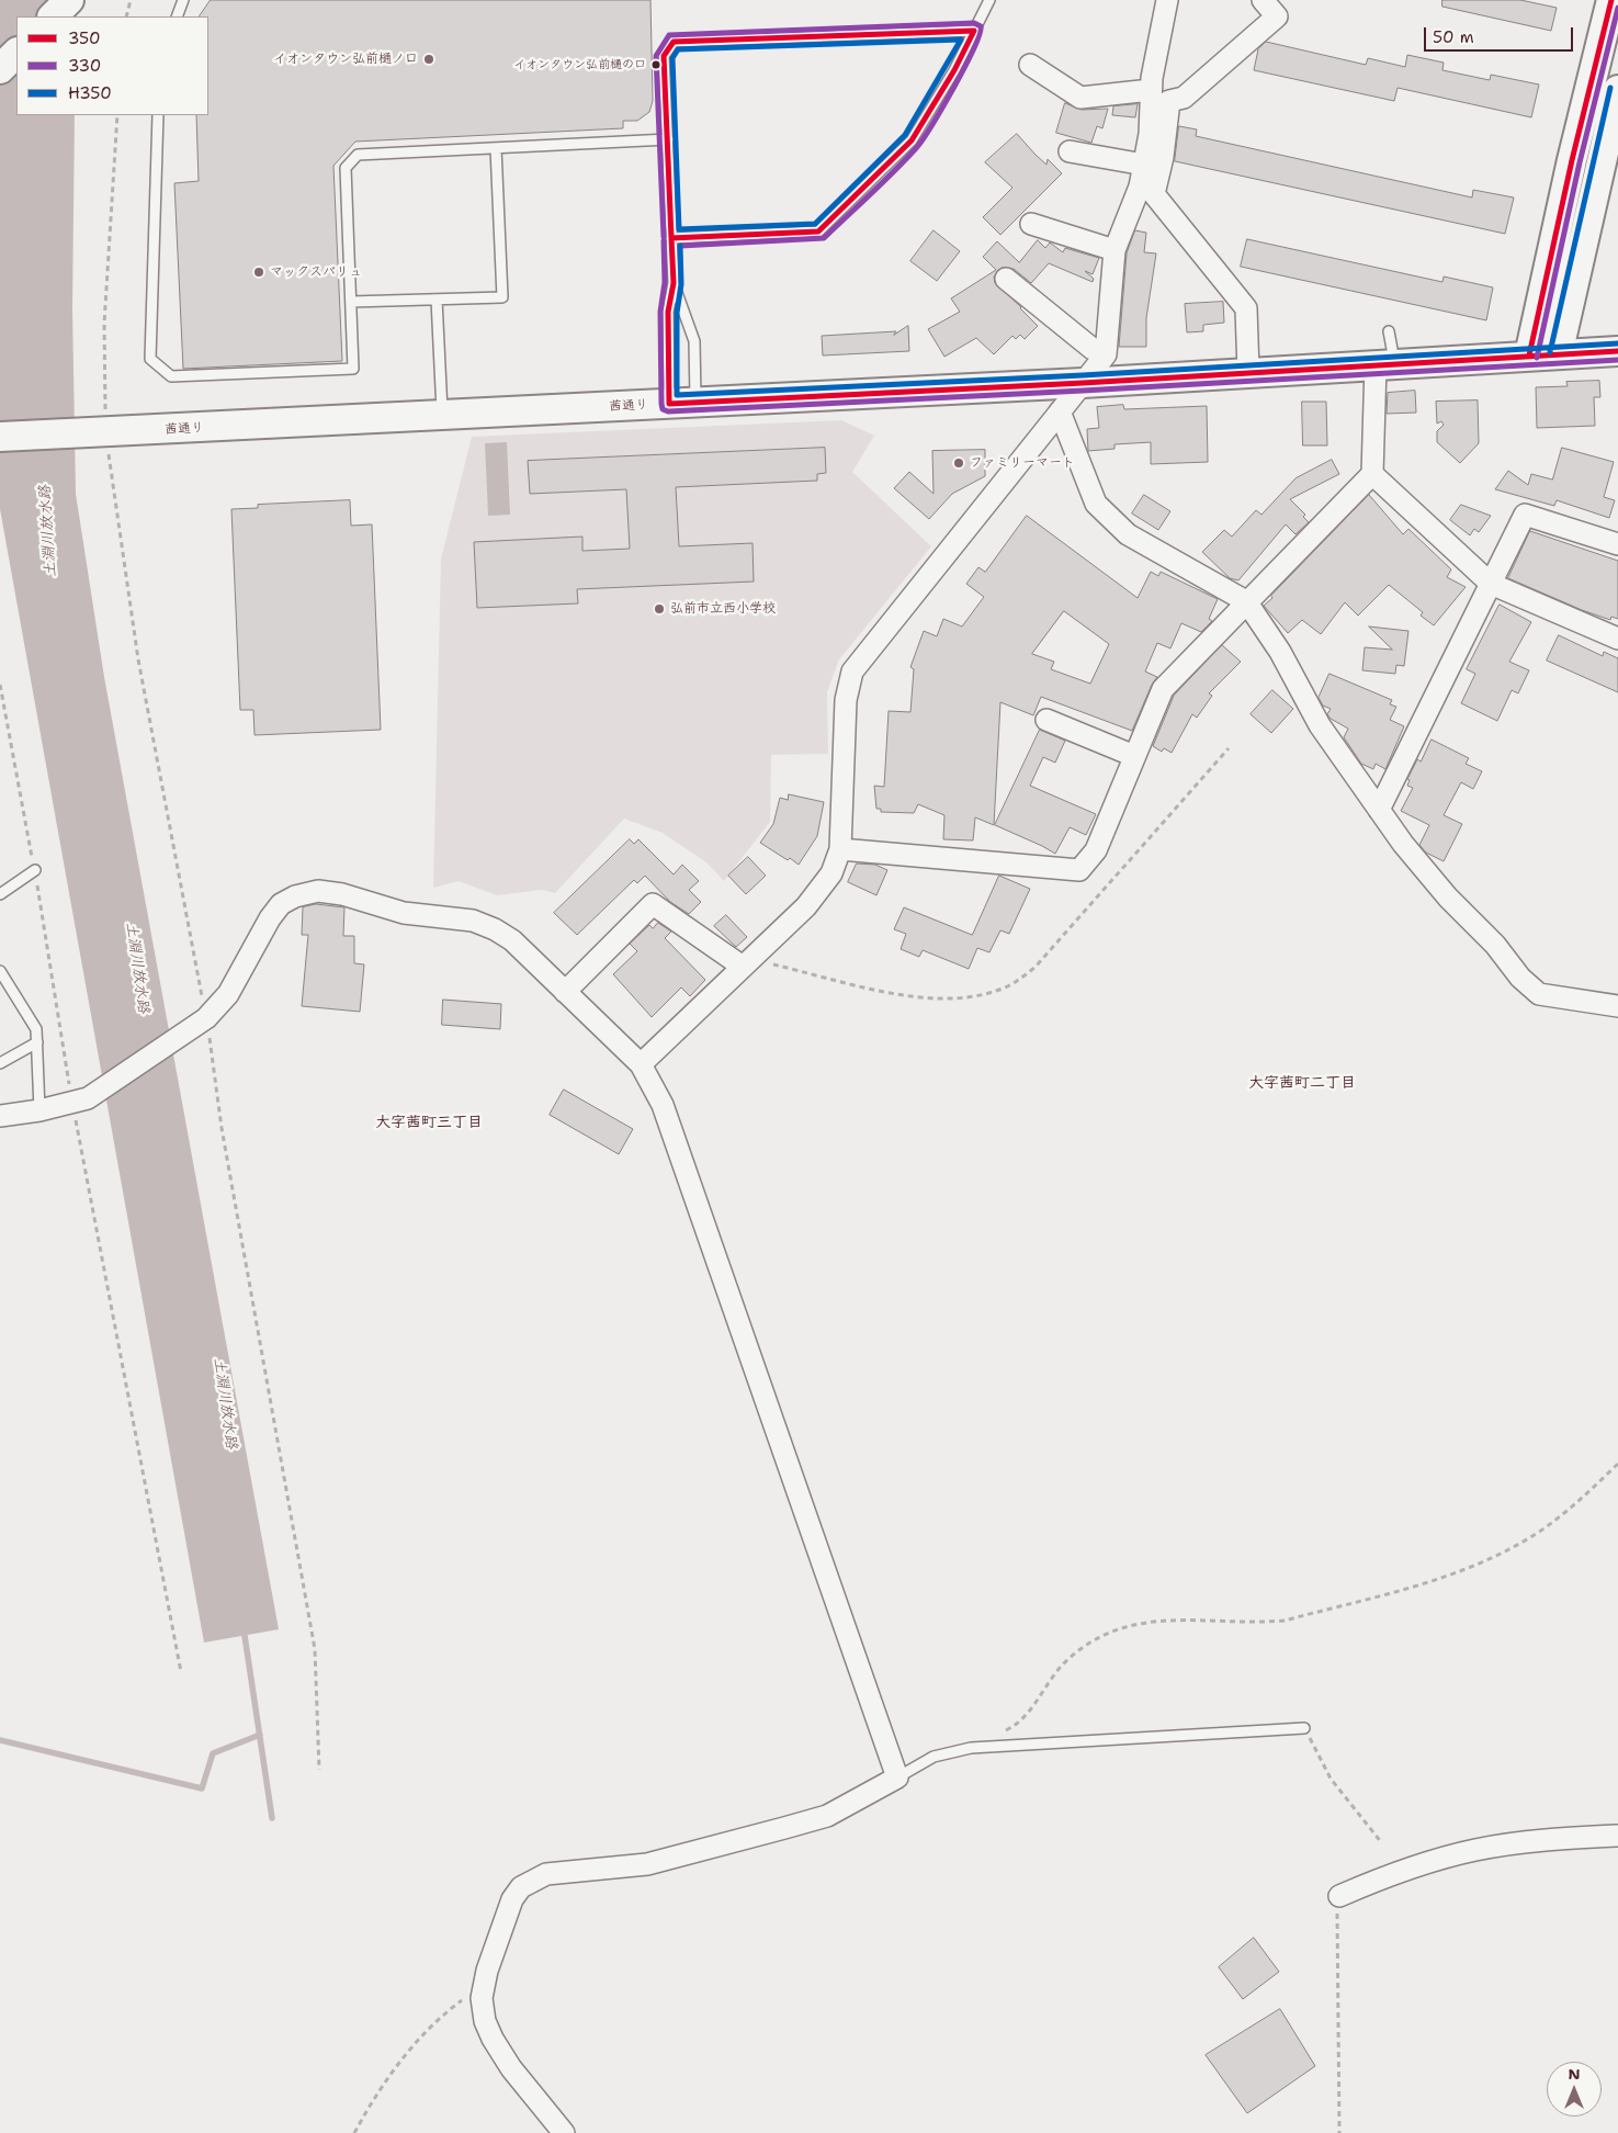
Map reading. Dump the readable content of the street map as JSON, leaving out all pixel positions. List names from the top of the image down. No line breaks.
{"streets":{"street":["茜通り"]},"districts":["大字茜町二丁目","大字茜町三丁目"],"water":["土淵川放水路"],"places":["イオンタウン弘前樋ノ口","イオンタウン弘前樋の口","マックスバリュ","ファミリーマート","弘前市立西小学校"],"lines":["transit line 350","transit line 330","transit line H350"],"legend":["350","330","H350"],"scale_bar":"50 m","north":"top"}
